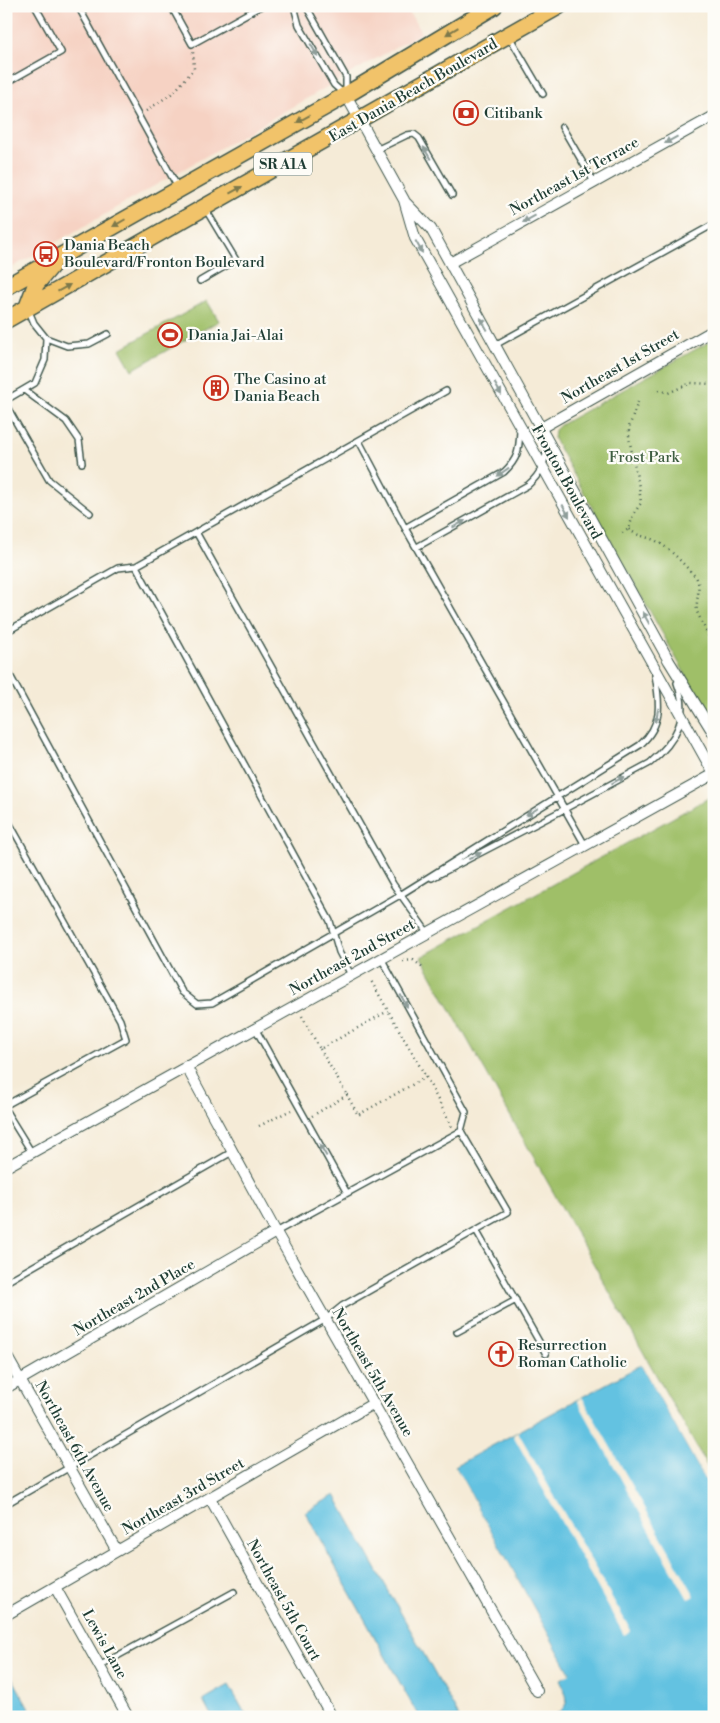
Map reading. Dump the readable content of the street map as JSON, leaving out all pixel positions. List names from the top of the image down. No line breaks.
{"streets":{"main road":["East Dania Beach Boulevard","SR A1A"],"street":["Northeast 1st Terrace","Northeast 1st Street","Fronton Boulevard","Northeast 2nd Street","Northeast 2nd Place","Northeast 5th Avenue","Northeast 6th Avenue","Northeast 3rd Street","Northeast 5th Court","Lewis Lane"]},"crossings":[["East Dania Beach Boulevard","Fronton Boulevard"],["Northeast 1st Terrace","Fronton Boulevard"],["Northeast 1st Street","Fronton Boulevard"],["Fronton Boulevard","Northeast 2nd Street"],["Northeast 2nd Street","Northeast 5th Avenue"],["Northeast 2nd Place","Northeast 5th Avenue"],["Northeast 2nd Place","Northeast 6th Avenue"],["Northeast 5th Avenue","Northeast 3rd Street"],["Northeast 6th Avenue","Northeast 3rd Street"],["Northeast 3rd Street","Northeast 5th Court"],["Northeast 3rd Street","Lewis Lane"]],"one_way":["Northeast 1st Terrace"],"parks":["Frost Park"],"places":{"bank":["Citibank"],"bus stop":["Dania Beach Boulevard/Fronton Boulevard"],"sports":["Dania Jai-Alai"],"building":["The Casino at Dania Beach"],"church":["Resurrection Roman Catholic"]}}
